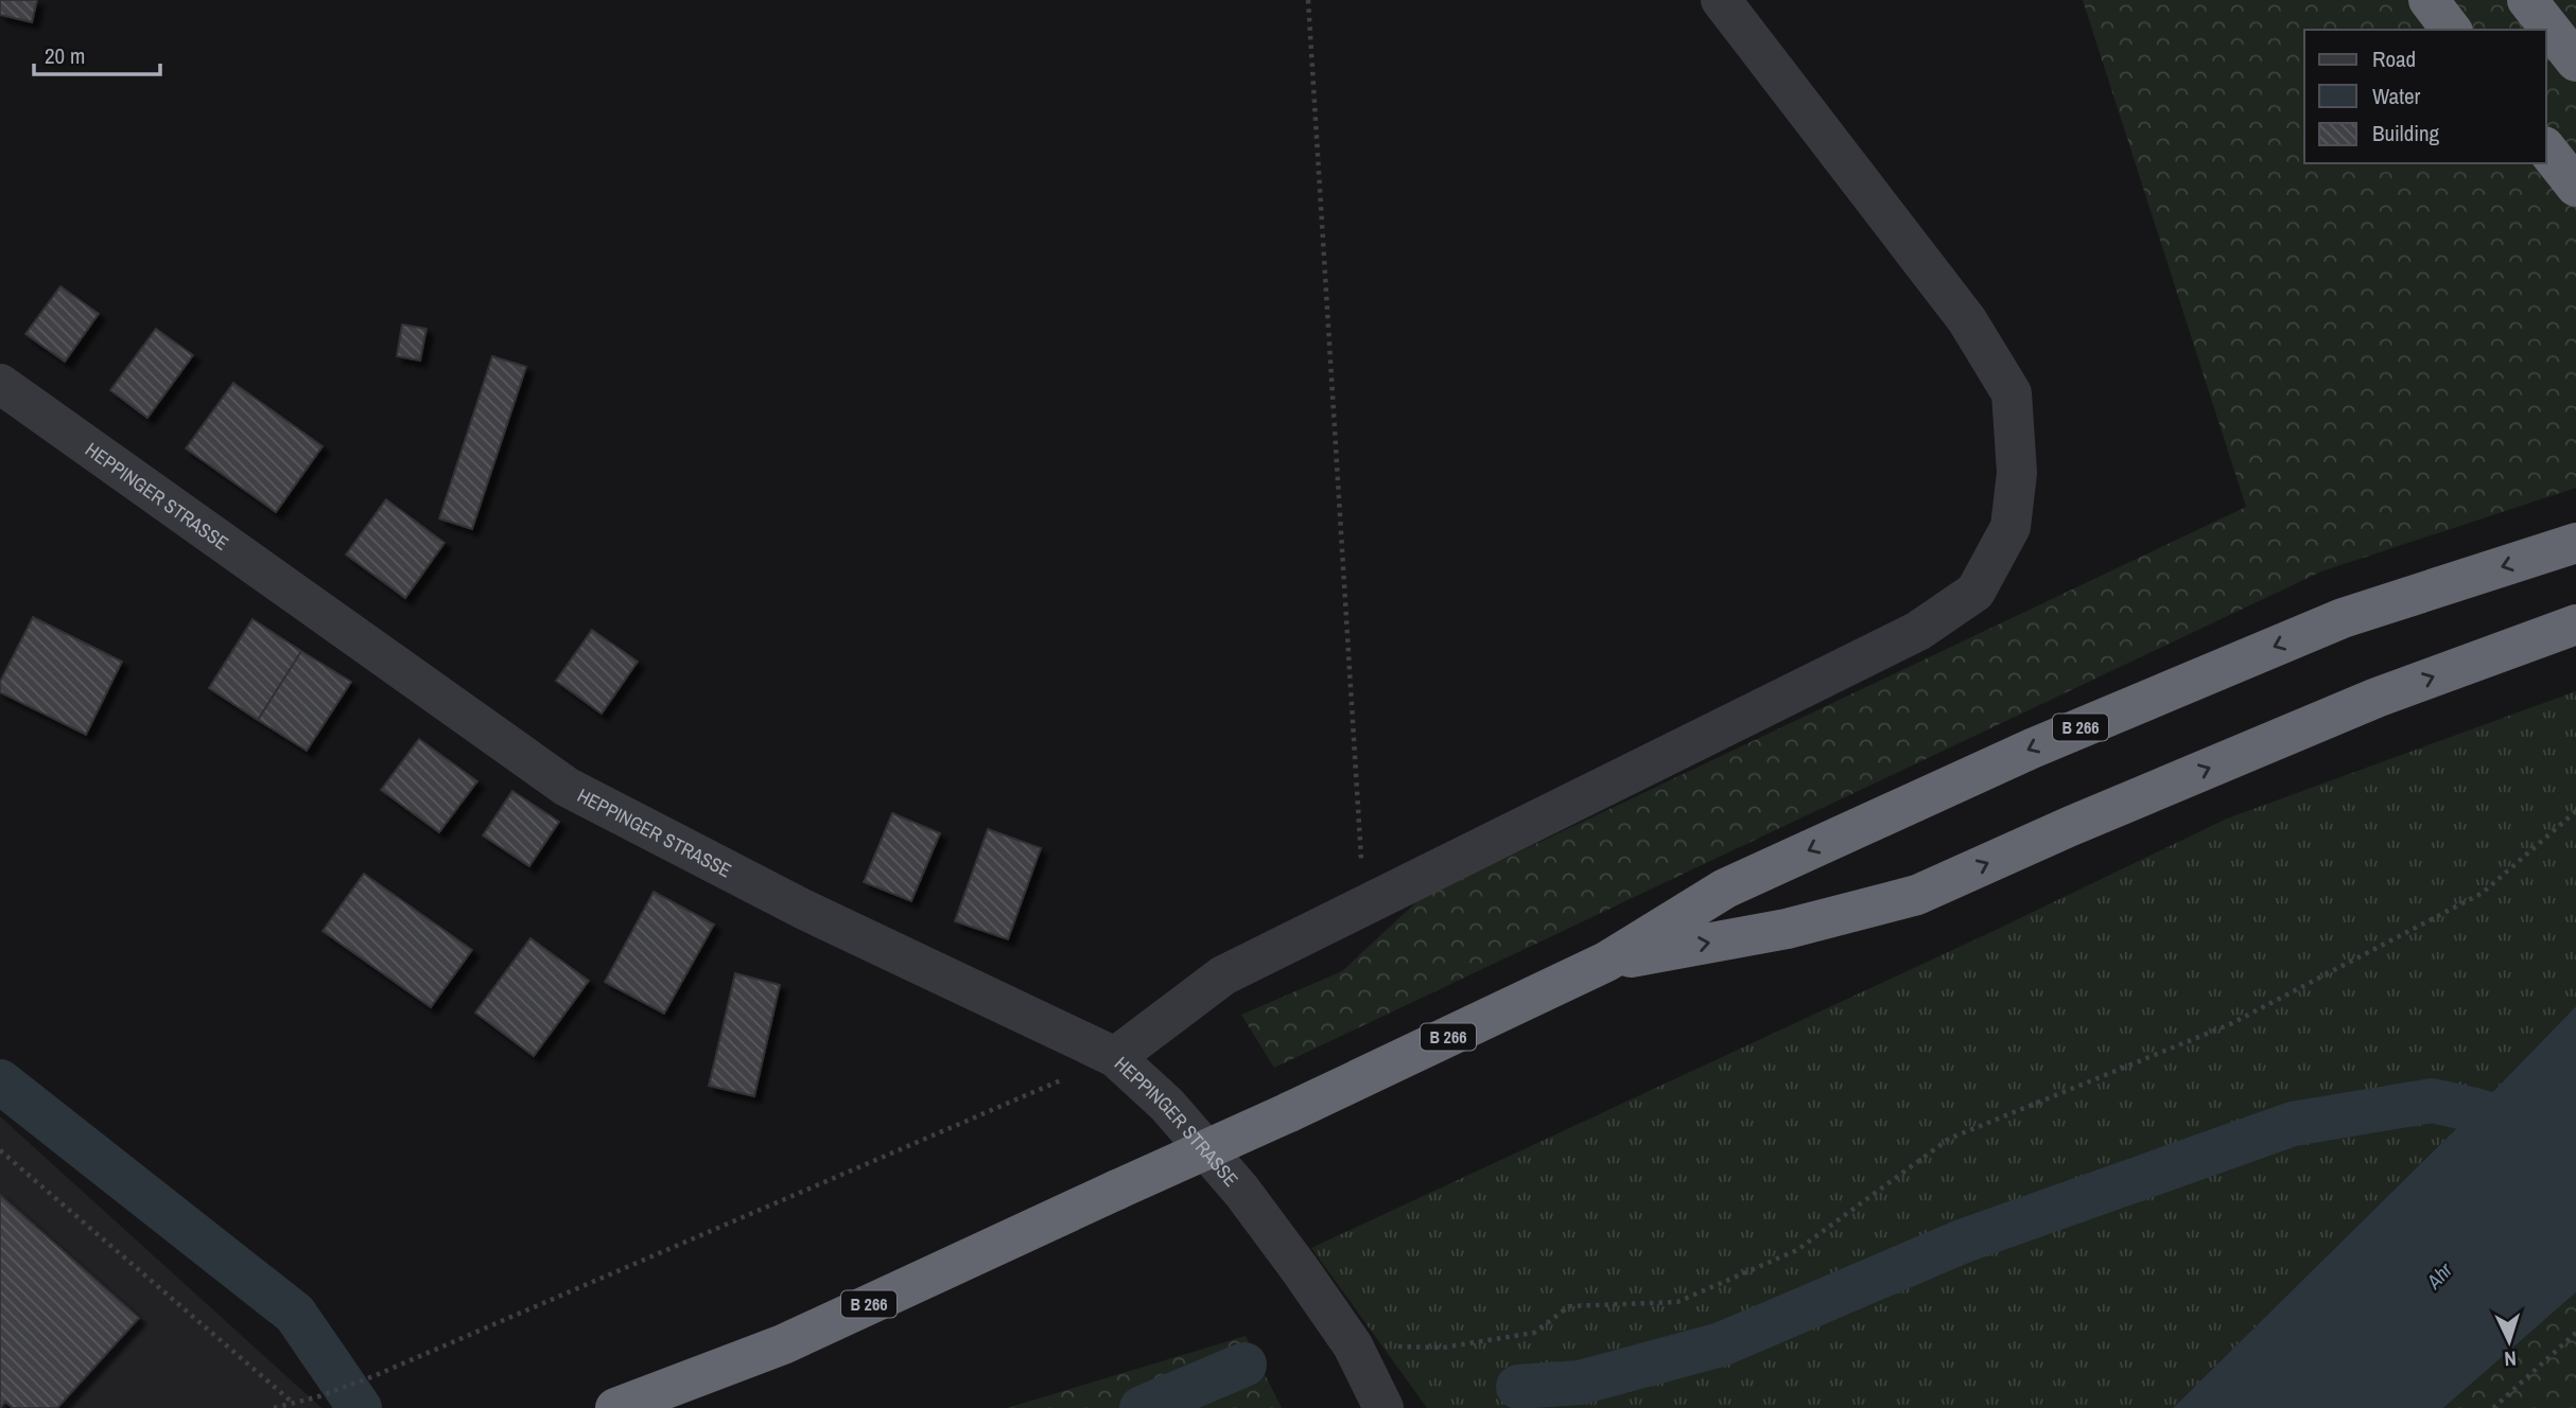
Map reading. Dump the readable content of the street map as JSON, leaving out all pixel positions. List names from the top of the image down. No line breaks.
{"streets":{"highway":["B 266"],"street":["HEPPINGER STRASSE"]},"water":["Ahr"],"legend":["Road","Water","Building"],"scale_bar":"20 m","north":"bottom"}
